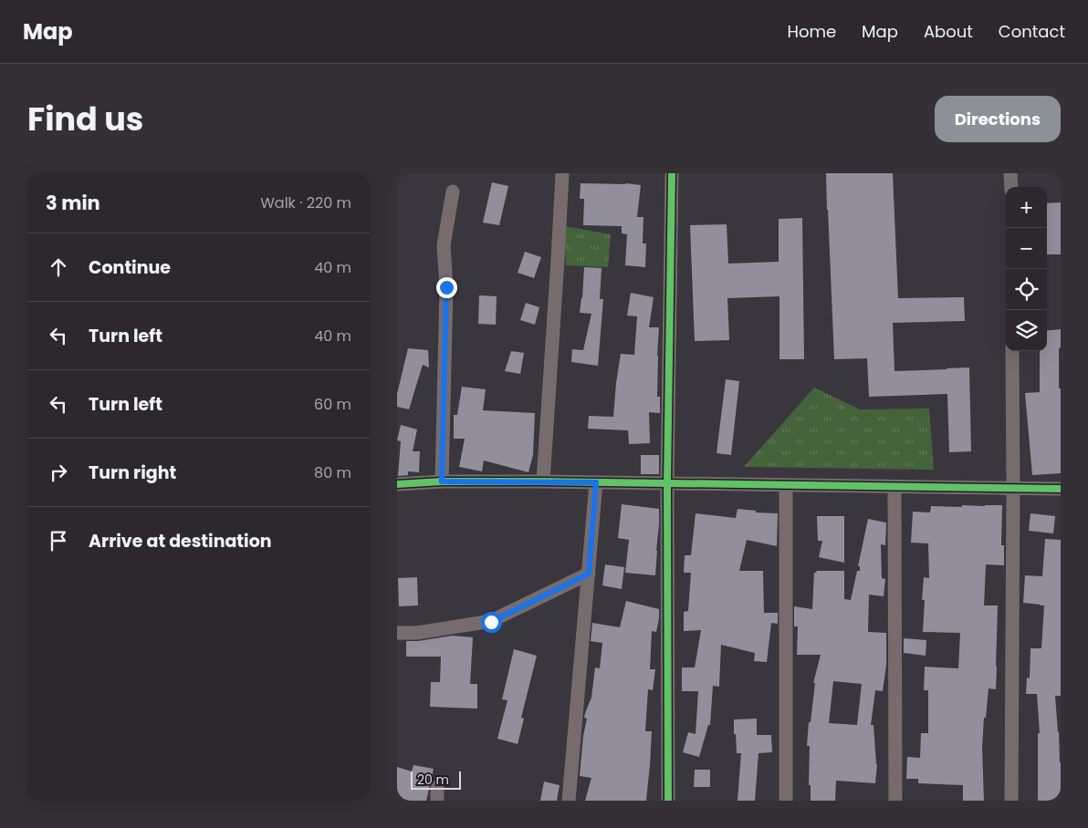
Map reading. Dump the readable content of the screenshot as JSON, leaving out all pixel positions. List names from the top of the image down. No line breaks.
{"scale_bar":"20 m","page":{"header":"Map","nav":["Home","Map","About","Contact"],"title":"Find us","buttons":"Directions","heading":["3 min","Walk · 220 m"],"map_buttons":["+","−"],"list":[["Continue","40 m"],["Turn left","40 m"],["Turn left","60 m"],["Turn right","80 m"],"Arrive at destination"],"scale":"20 m"}}
